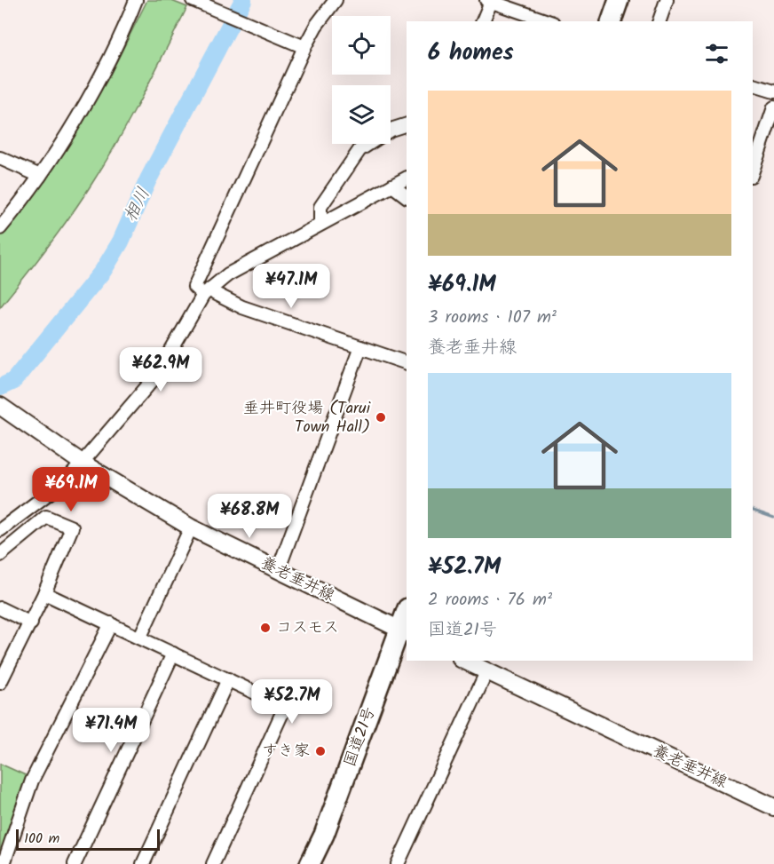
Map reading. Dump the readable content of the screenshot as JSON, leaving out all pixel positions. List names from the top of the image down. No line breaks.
{"streets":{"highway":["国道21号"],"main road":["養老垂井線"]},"crossings":[["養老垂井線","国道21号"]],"water":["相川"],"places":["垂井町役場 (Tarui Town Hall)","コスモス","すき家"],"scale_bar":"100 m","page":{"heading":"6 homes","list":[{"name":"¥69.1M","note":"3 rooms · 107 m² · 養老垂井線"},{"name":"¥52.7M","note":"2 rooms · 76 m² · 国道21号"}],"price":["¥47.1M","¥62.9M","¥69.1M","¥68.8M","¥52.7M","¥71.4M"],"scale":"100 m"}}
